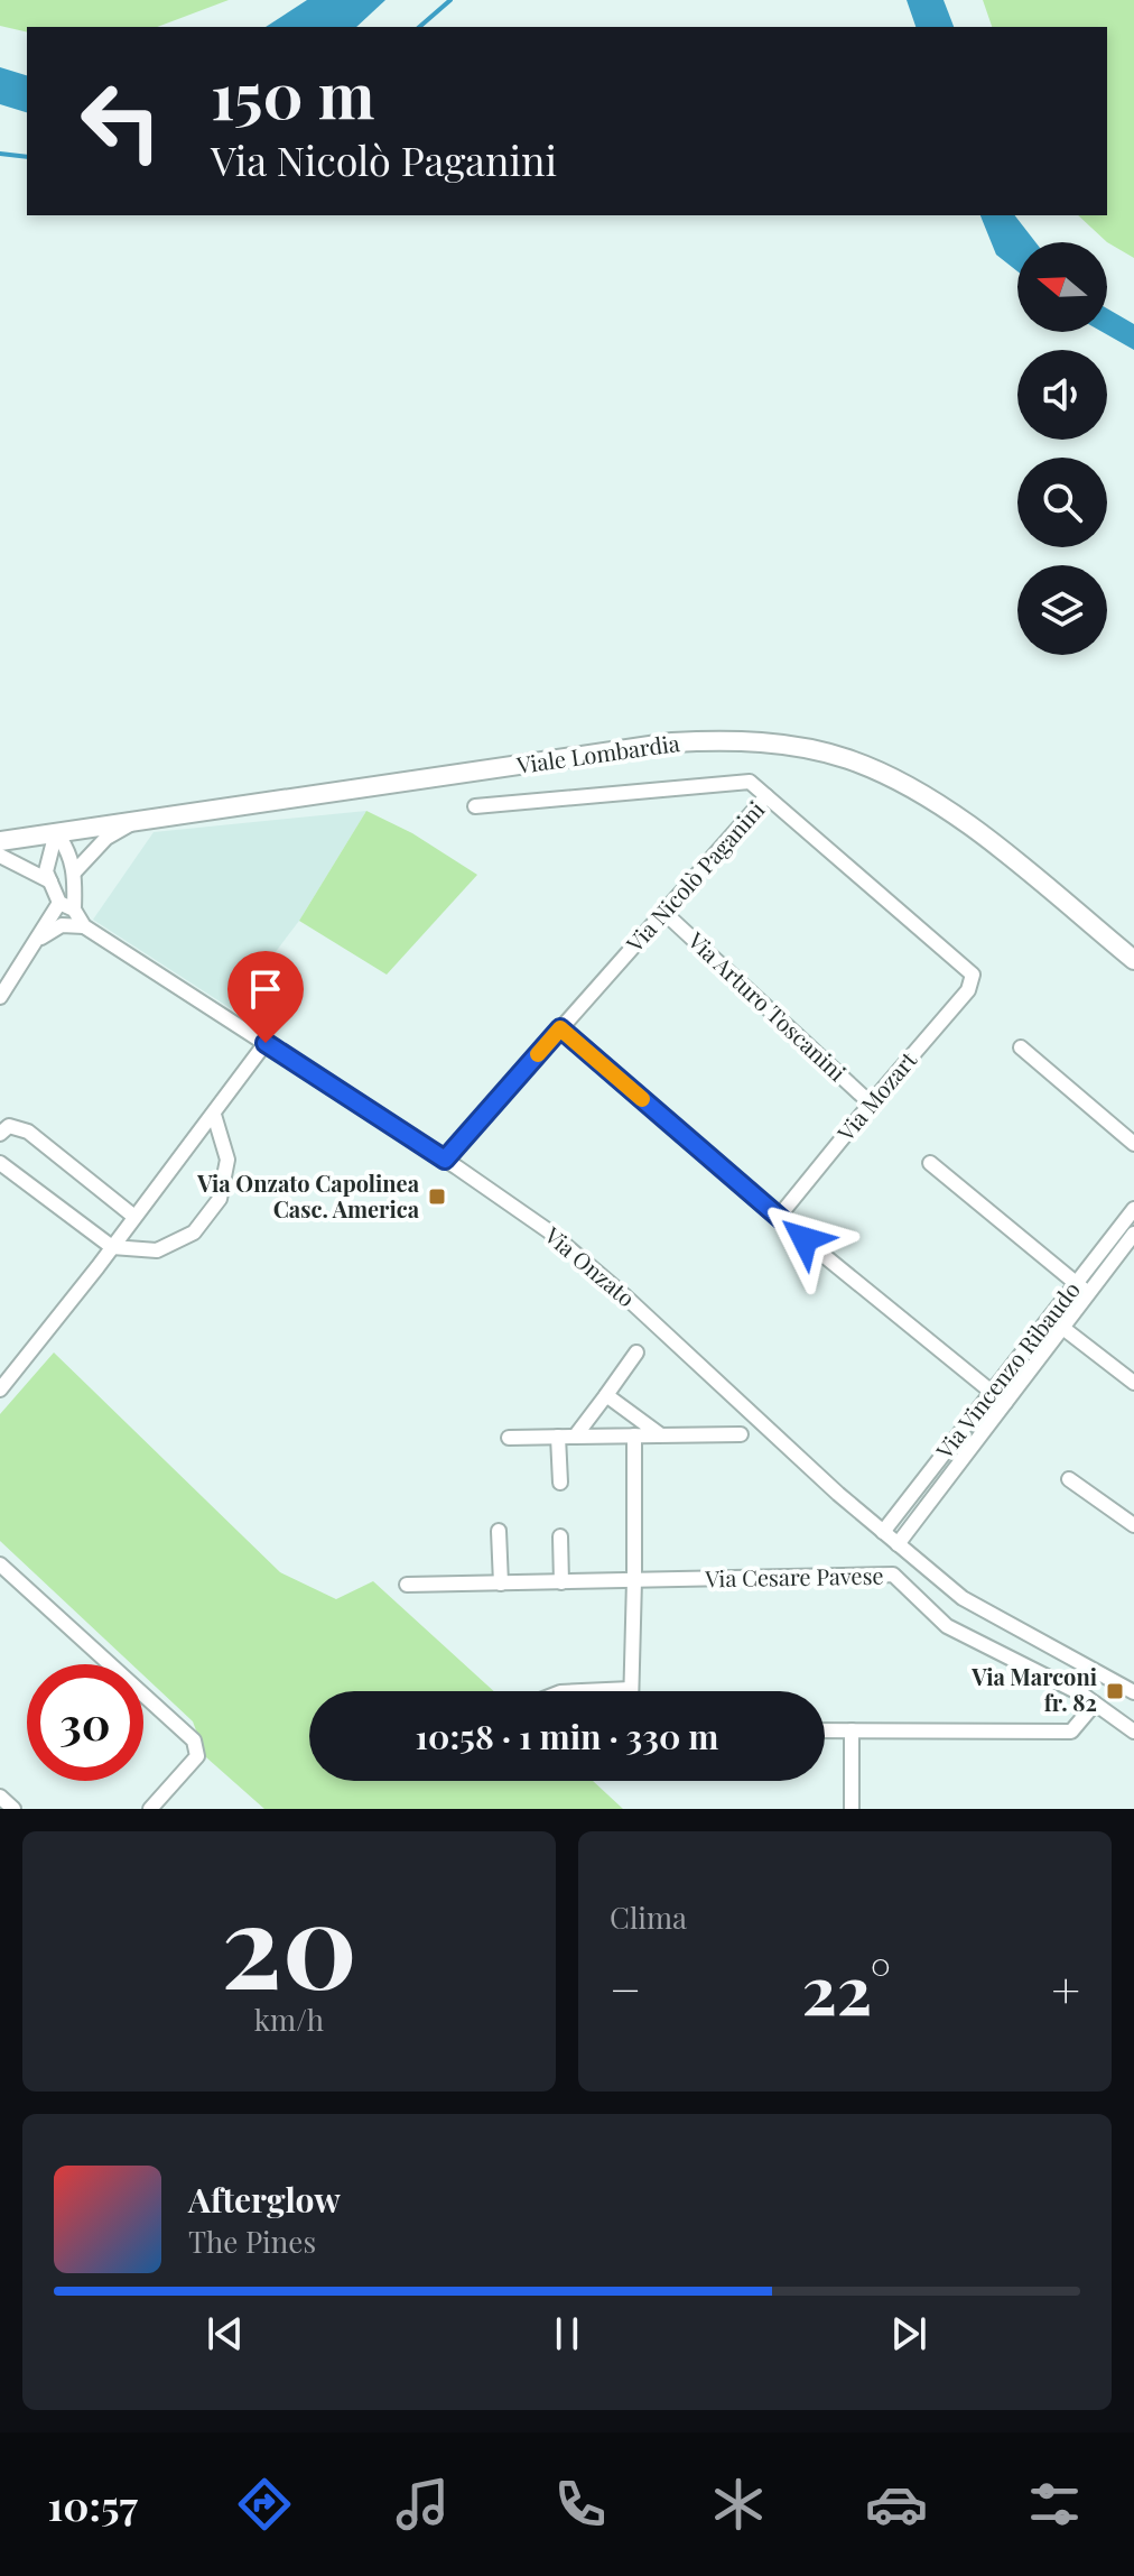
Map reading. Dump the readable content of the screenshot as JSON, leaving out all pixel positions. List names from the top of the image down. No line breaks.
{"streets":{"street":["Viale Lombardia","Via Nicolò Paganini","Via Arturo Toscanini","Via Mozart","Via Onzato","Via Vincenzo Ribaudo","Via Cesare Pavese"]},"crossings":[["Via Nicolò Paganini","Via Arturo Toscanini"],["Via Nicolò Paganini","Via Mozart"],["Via Nicolò Paganini","Via Onzato"],["Via Arturo Toscanini","Via Mozart"],["Via Onzato","Via Vincenzo Ribaudo"]],"places":{"transit":["Via Onzato Capolinea Casc. America","Via Marconi fr. 82"]},"north":"left","page":{"turn":["150 m","Via Nicolò Paganini"],"limit":"30","trip":"10:58 · 1 min · 330 m","tile":[["20","km/h"],"Clima"],"heat":["−","22°","+"],"song":["Afterglow","The Pines"],"tabs":"10:57"}}
